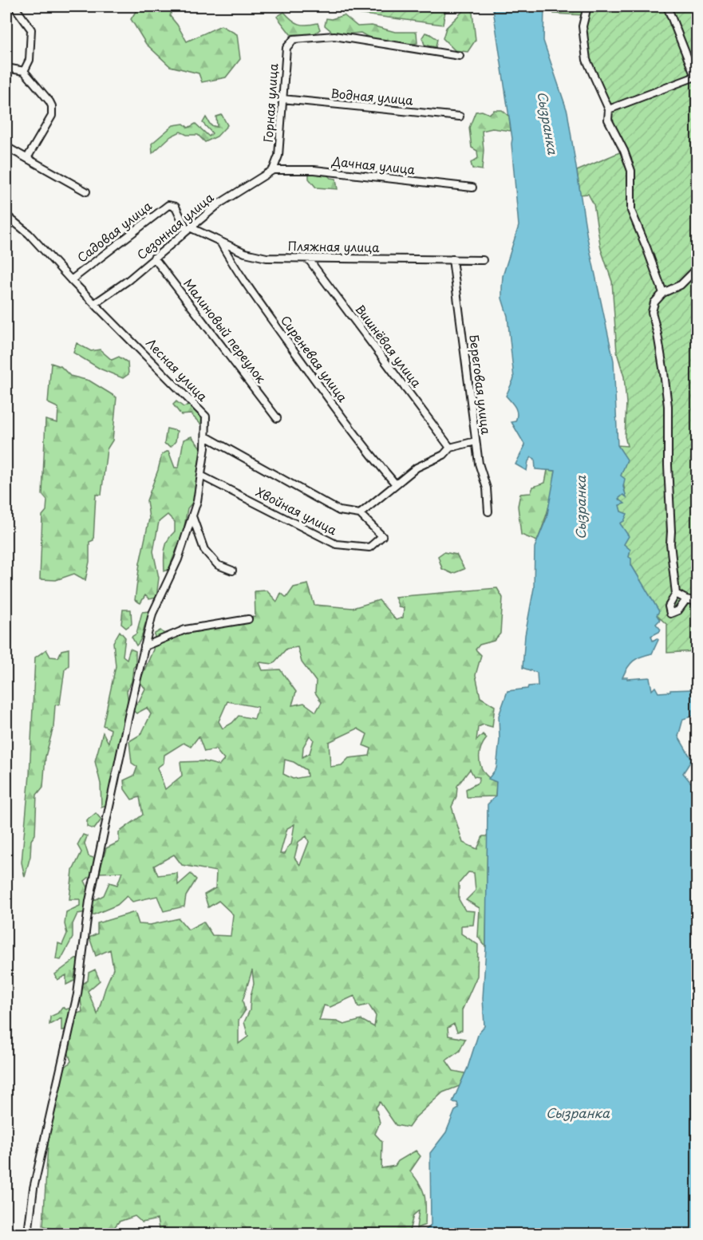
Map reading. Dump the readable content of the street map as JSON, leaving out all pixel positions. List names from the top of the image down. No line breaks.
{"streets":{"street":["Водная улица","Горная улица","Дачная улица","Сезонная улица","Садовая улица","Пляжная улица","Малиновый переулок","Вишнёвая улица","Сиреневая улица","Лесная улица","Береговая улица","Хвойная улица"]},"crossings":[["Водная улица","Горная улица"],["Горная улица","Дачная улица"],["Горная улица","Сезонная улица"],["Дачная улица","Сезонная улица"],["Сезонная улица","Садовая улица"],["Сезонная улица","Пляжная улица"],["Сезонная улица","Малиновый переулок"],["Сезонная улица","Лесная улица"],["Садовая улица","Пляжная улица"],["Садовая улица","Лесная улица"],["Пляжная улица","Вишнёвая улица"],["Пляжная улица","Сиреневая улица"],["Пляжная улица","Береговая улица"],["Лесная улица","Хвойная улица"]],"water":["Сызранка"]}
